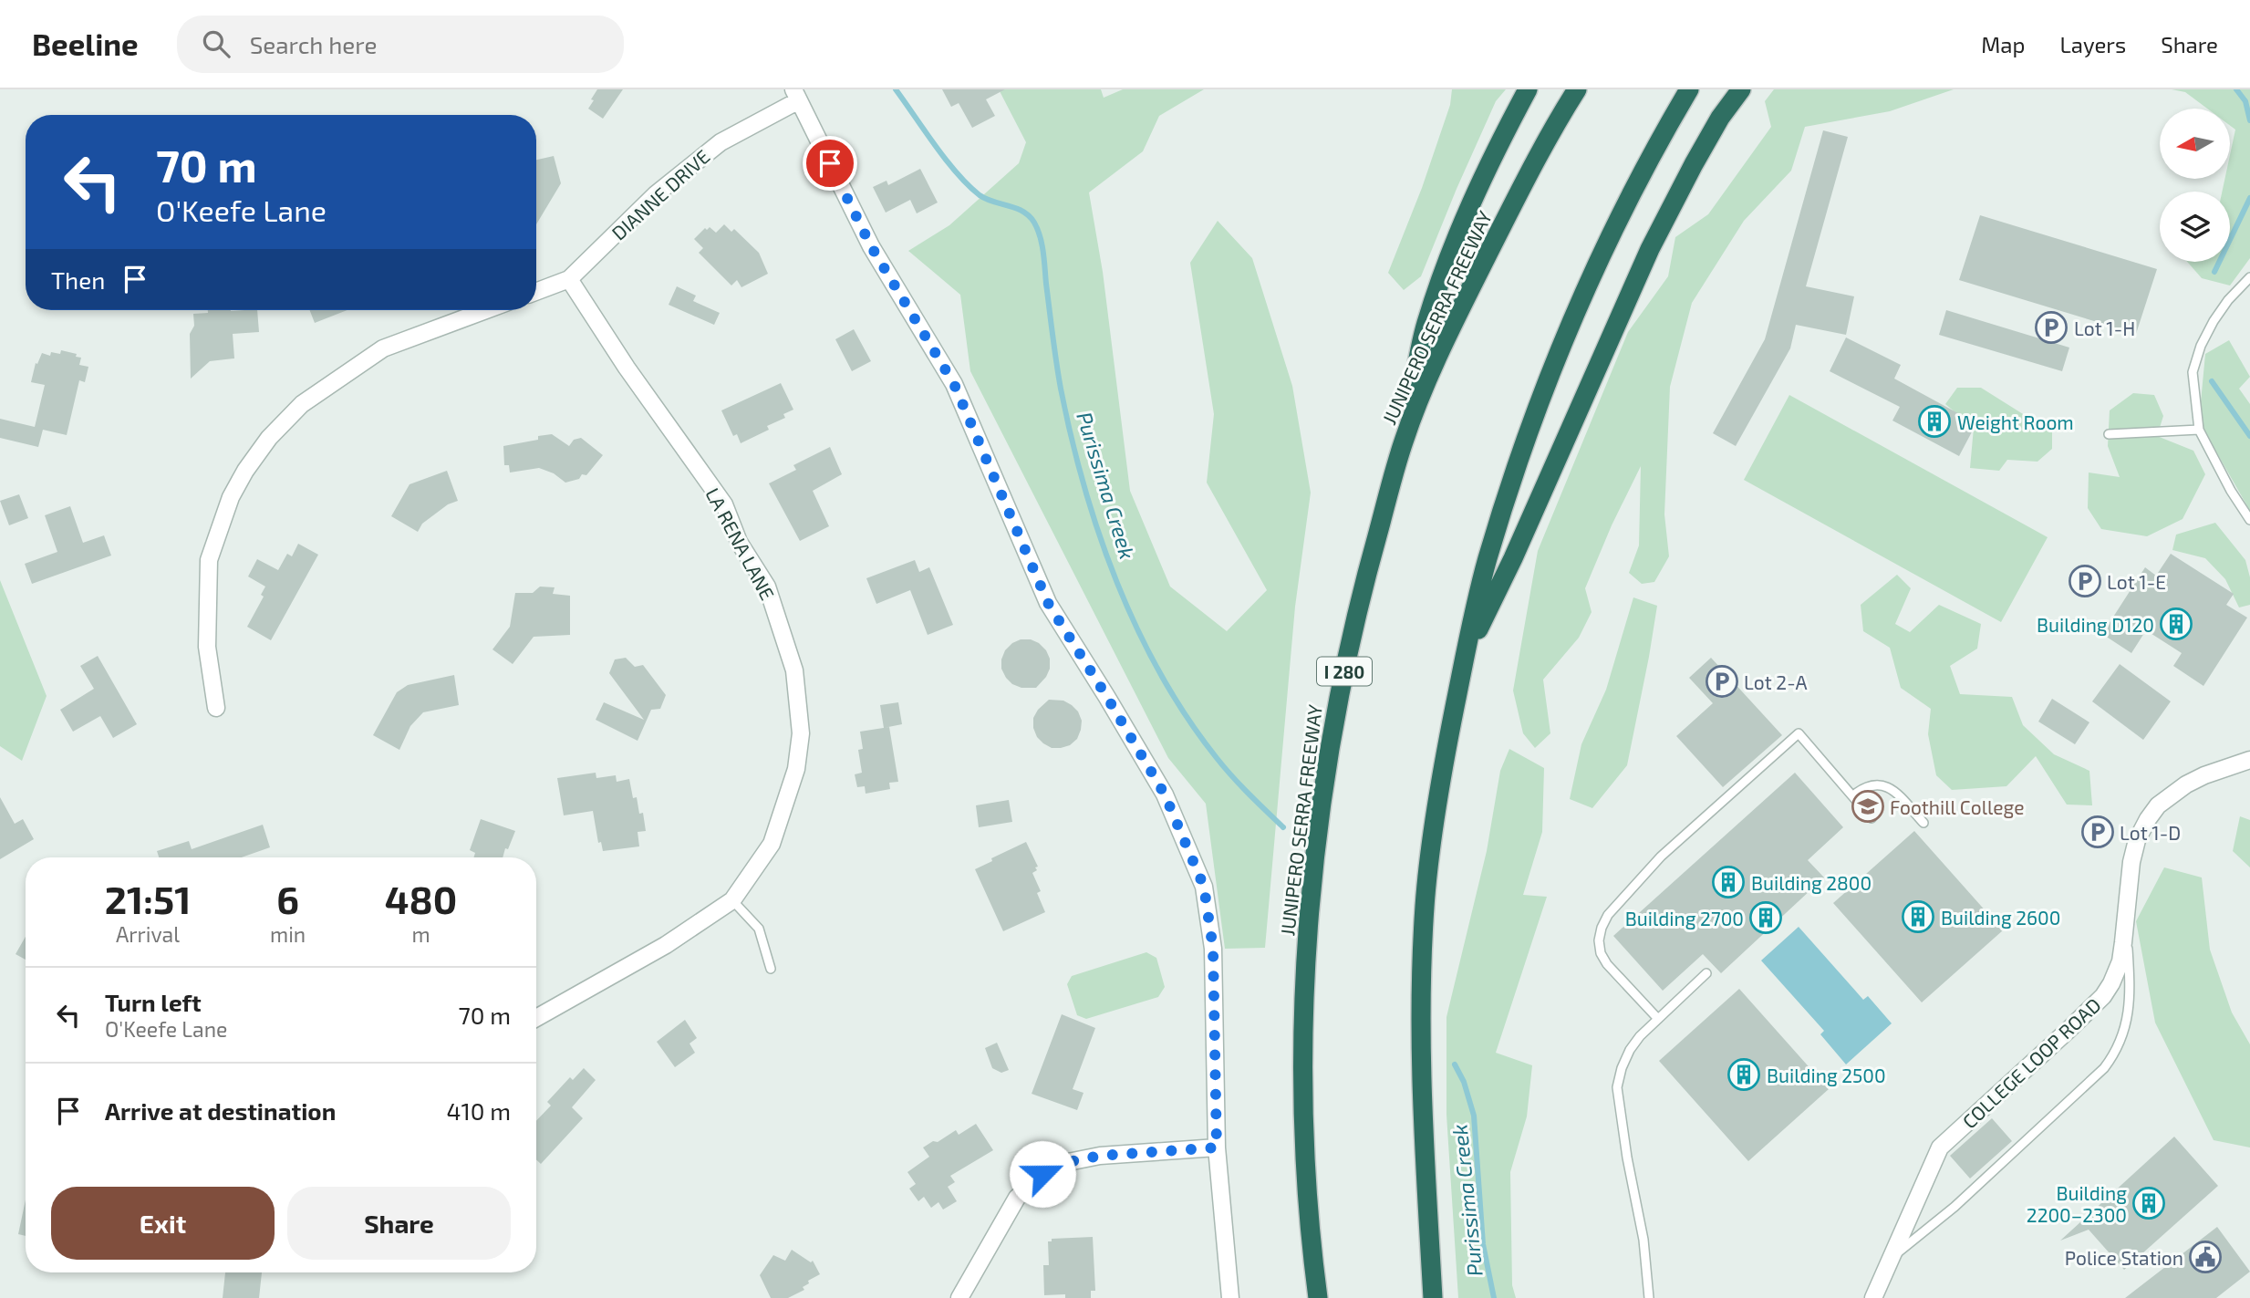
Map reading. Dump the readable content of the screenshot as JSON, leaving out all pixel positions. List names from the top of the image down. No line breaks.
{"streets":{"highway":["JUNIPERO SERRA FREEWAY","I 280"],"street":["DIANNE DRIVE","LA RENA LANE","COLLEGE LOOP ROAD"]},"crossings":[["DIANNE DRIVE","LA RENA LANE"]],"water":["Purissima Creek"],"places":{"parking":["Lot 1-H","Lot 1-E","Lot 2-A","Lot 1-D"],"building":["Weight Room","Building D120","Building 2800","Building 2600","Building 2700","Building 2500","Building 2200–2300"],"school or university":["Foothill College"],"public building":["Police Station"]},"north":"left","page":{"header":"Beeline","search":"Search here","nav":["Map","Layers","Share"],"turn":["70 m","O'Keefe Lane"],"then":"Then","eta":["21:51","Arrival","6","min","480","m"],"list":[{"name":"Turn left","note":"O'Keefe Lane","value":"70 m"},{"name":"Arrive at destination","value":"410 m"}],"buttons":["Exit","Share"]}}
